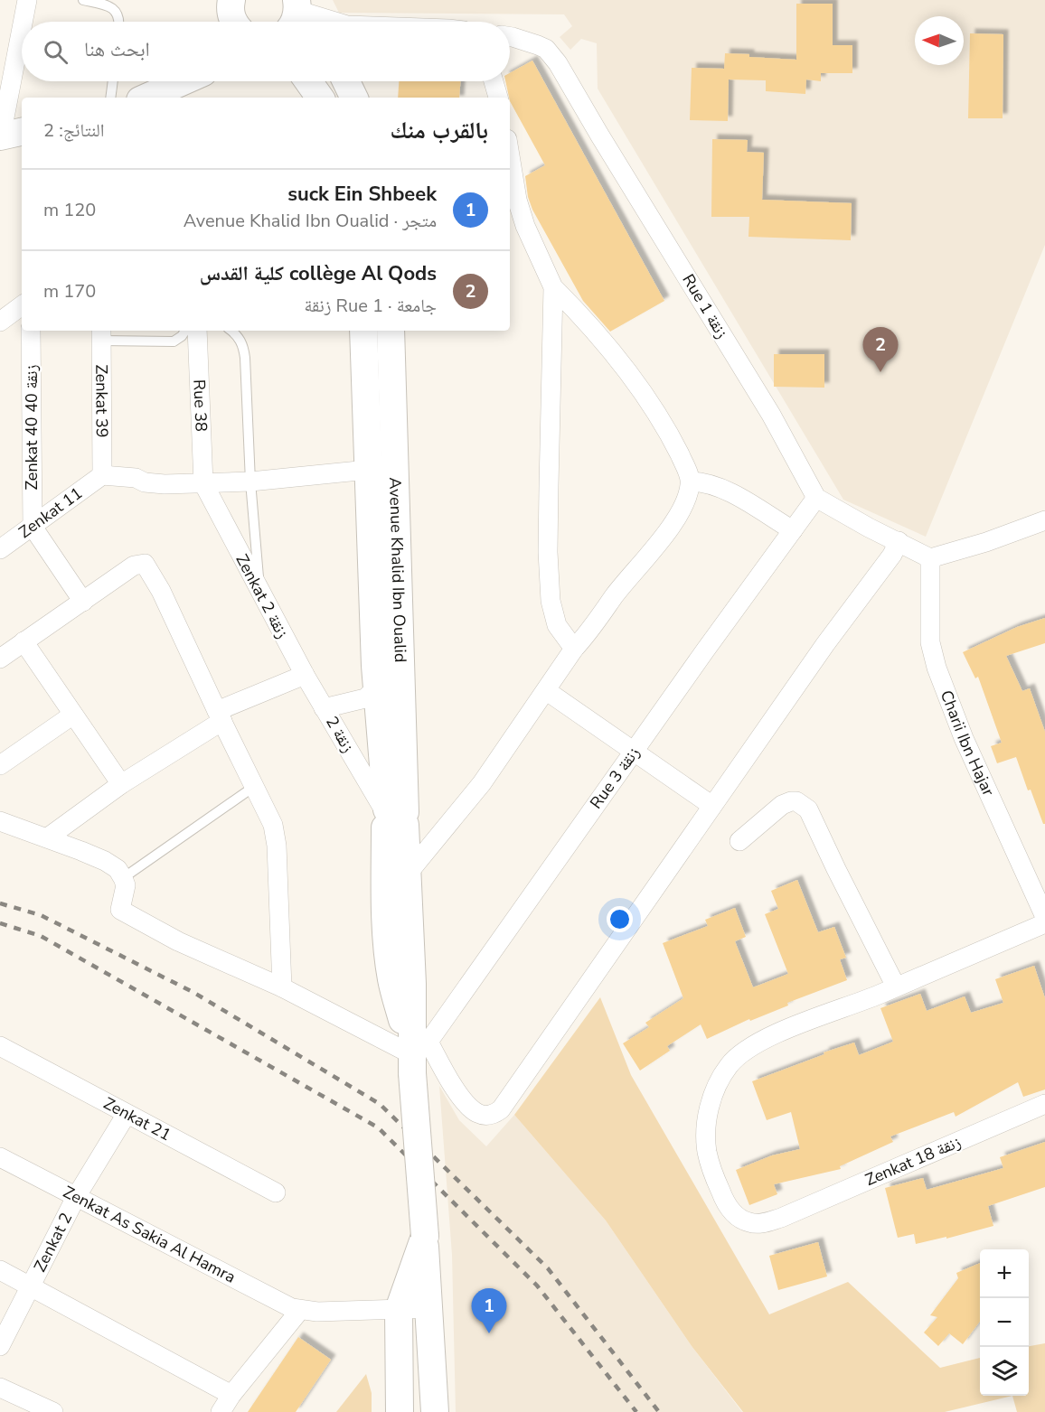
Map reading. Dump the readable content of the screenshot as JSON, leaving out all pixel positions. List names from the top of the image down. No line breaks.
{"streets":{"main road":["Avenue Khalid Ibn Oualid"],"street":["Rue 1 زنقة","Zenkat 39","Rue 38","Zenkat 40 زنقة 40","Zenkat 11","Zenkat 2 زنقة","زنقة 2","Charii Ibn Hajar","Rue 3 زنقة","Zenkat 21","Zenkat 18 زنقة","Zenkat As Sakia Al Hamra","Zenkat 2"]},"crossings":[["Rue 1 زنقة","Rue 3 زنقة"],["Zenkat 39","Zenkat 11"],["Rue 38","Zenkat 2 زنقة"],["Zenkat 40 زنقة 40","Zenkat 11"],["Avenue Khalid Ibn Oualid","زنقة 2"],["Avenue Khalid Ibn Oualid","Rue 3 زنقة"],["Avenue Khalid Ibn Oualid","Zenkat As Sakia Al Hamra"],["Zenkat 2 زنقة","زنقة 2"],["Zenkat 21","Zenkat 2"],["Zenkat As Sakia Al Hamra","Zenkat 2"]],"north":"left","page":{"search":"ابحث هنا","heading":["بالقرب منك","النتائج: 2"],"list":[{"mark":"1","name":"suck Ein Shbeek","note":"متجر · Avenue Khalid Ibn Oualid","value":"120 m"},{"mark":"2","name":"collège Al Qods كلية القدس","note":"جامعة · Rue 1 زنقة","value":"170 m"}],"pins":["2","1"],"map_buttons":["+","−"]}}
